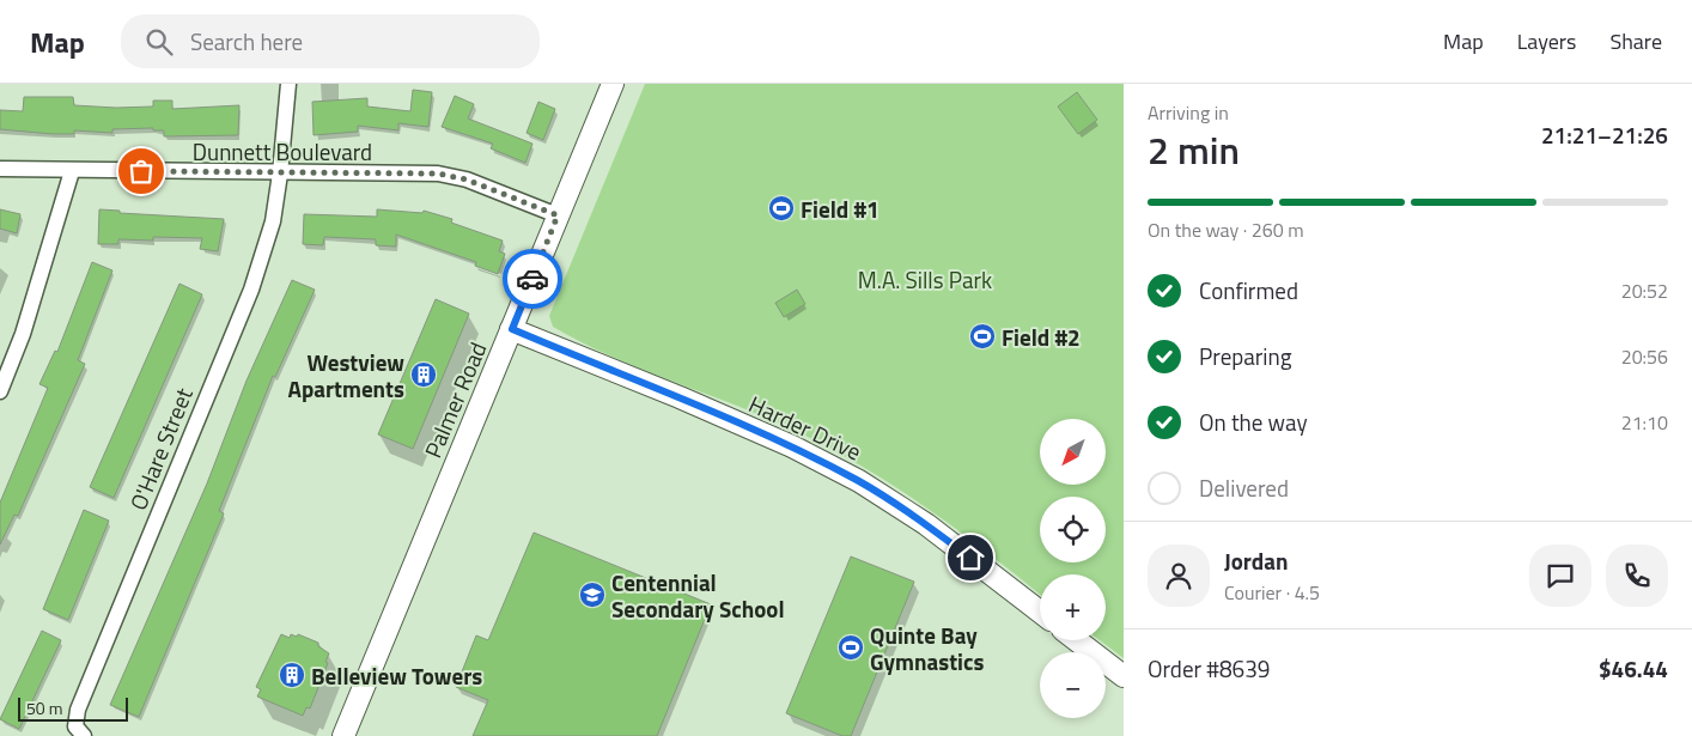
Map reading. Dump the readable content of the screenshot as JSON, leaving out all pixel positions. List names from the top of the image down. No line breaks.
{"streets":{"street":["Dunnett Boulevard","Palmer Road","Harder Drive","O'Hare Street"]},"crossings":[["Dunnett Boulevard","Palmer Road"],["Dunnett Boulevard","O'Hare Street"],["Palmer Road","Harder Drive"]],"parks":["M.A. Sills Park"],"places":{"sports":["Field #1","Field #2","Quinte Bay Gymnastics"],"building":["Westview Apartments","Belleview Towers"],"school or university":["Centennial Secondary School"]},"scale_bar":"50 m","north":"bottom left","page":{"header":"Map","search":"Search here","nav":["Map","Layers","Share"],"heading":["2 min","Arriving in","21:21–21:26"],"panel":["Jordan","Courier · 4.5","Order #8639","$46.44"],"bar":"On the way · 260 m","list":[["Confirmed","20:52"],["Preparing","20:56"],["On the way","21:10"],"Delivered"],"map_buttons":["+","−"],"scale":"50 m"}}
